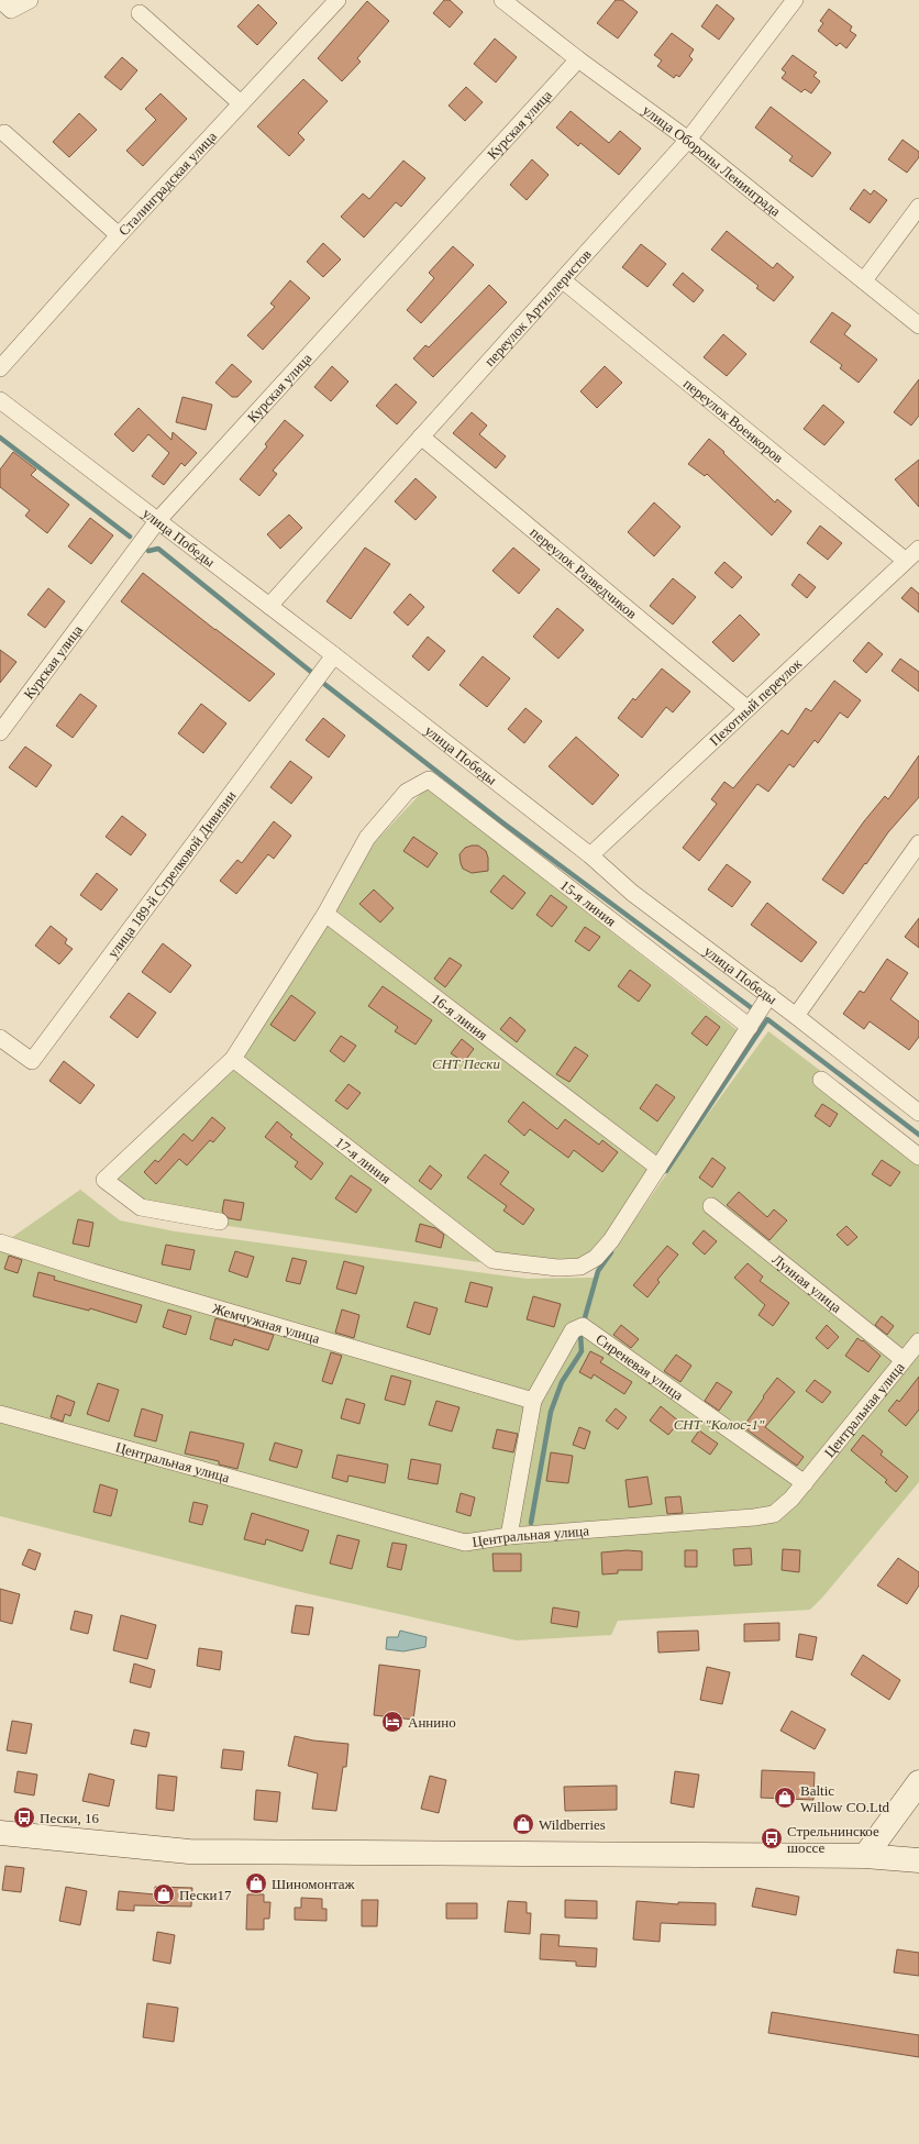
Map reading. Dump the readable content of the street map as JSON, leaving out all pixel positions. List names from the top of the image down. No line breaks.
{"streets":{"street":["Курская улица","улица Обороны Ленинграда","Сталинградская улица","переулок Артиллеристов","переулок Военкоров","улица Победы","переулок Разведчиков","Пехотный переулок","улица 189-й Стрелковой Дивизии","15-я линия","16-я линия","17-я линия","Лунная улица","Жемчужная улица","Сиреневая улица","Центральная улица"]},"crossings":[["Курская улица","улица Обороны Ленинграда"],["Курская улица","улица Победы"],["улица Обороны Ленинграда","переулок Артиллеристов"],["переулок Артиллеристов","переулок Военкоров"],["переулок Артиллеристов","улица Победы"],["переулок Артиллеристов","переулок Разведчиков"],["переулок Военкоров","Пехотный переулок"],["улица Победы","Пехотный переулок"],["улица Победы","улица 189-й Стрелковой Дивизии"],["переулок Разведчиков","Пехотный переулок"],["15-я линия","16-я линия"],["16-я линия","17-я линия"],["Лунная улица","Центральная улица"],["Жемчужная улица","Сиреневая улица"],["Сиреневая улица","Центральная улица"]],"parks":["СНТ Пески","СНТ \"Колос-1\""],"places":{"hotel":["Аннино"],"shop":["Baltic Willow CO.Ltd","Wildberries","Шиномонтаж","Пески17"],"bus stop":["Пески, 16","Стрельнинское шоссе"]}}
